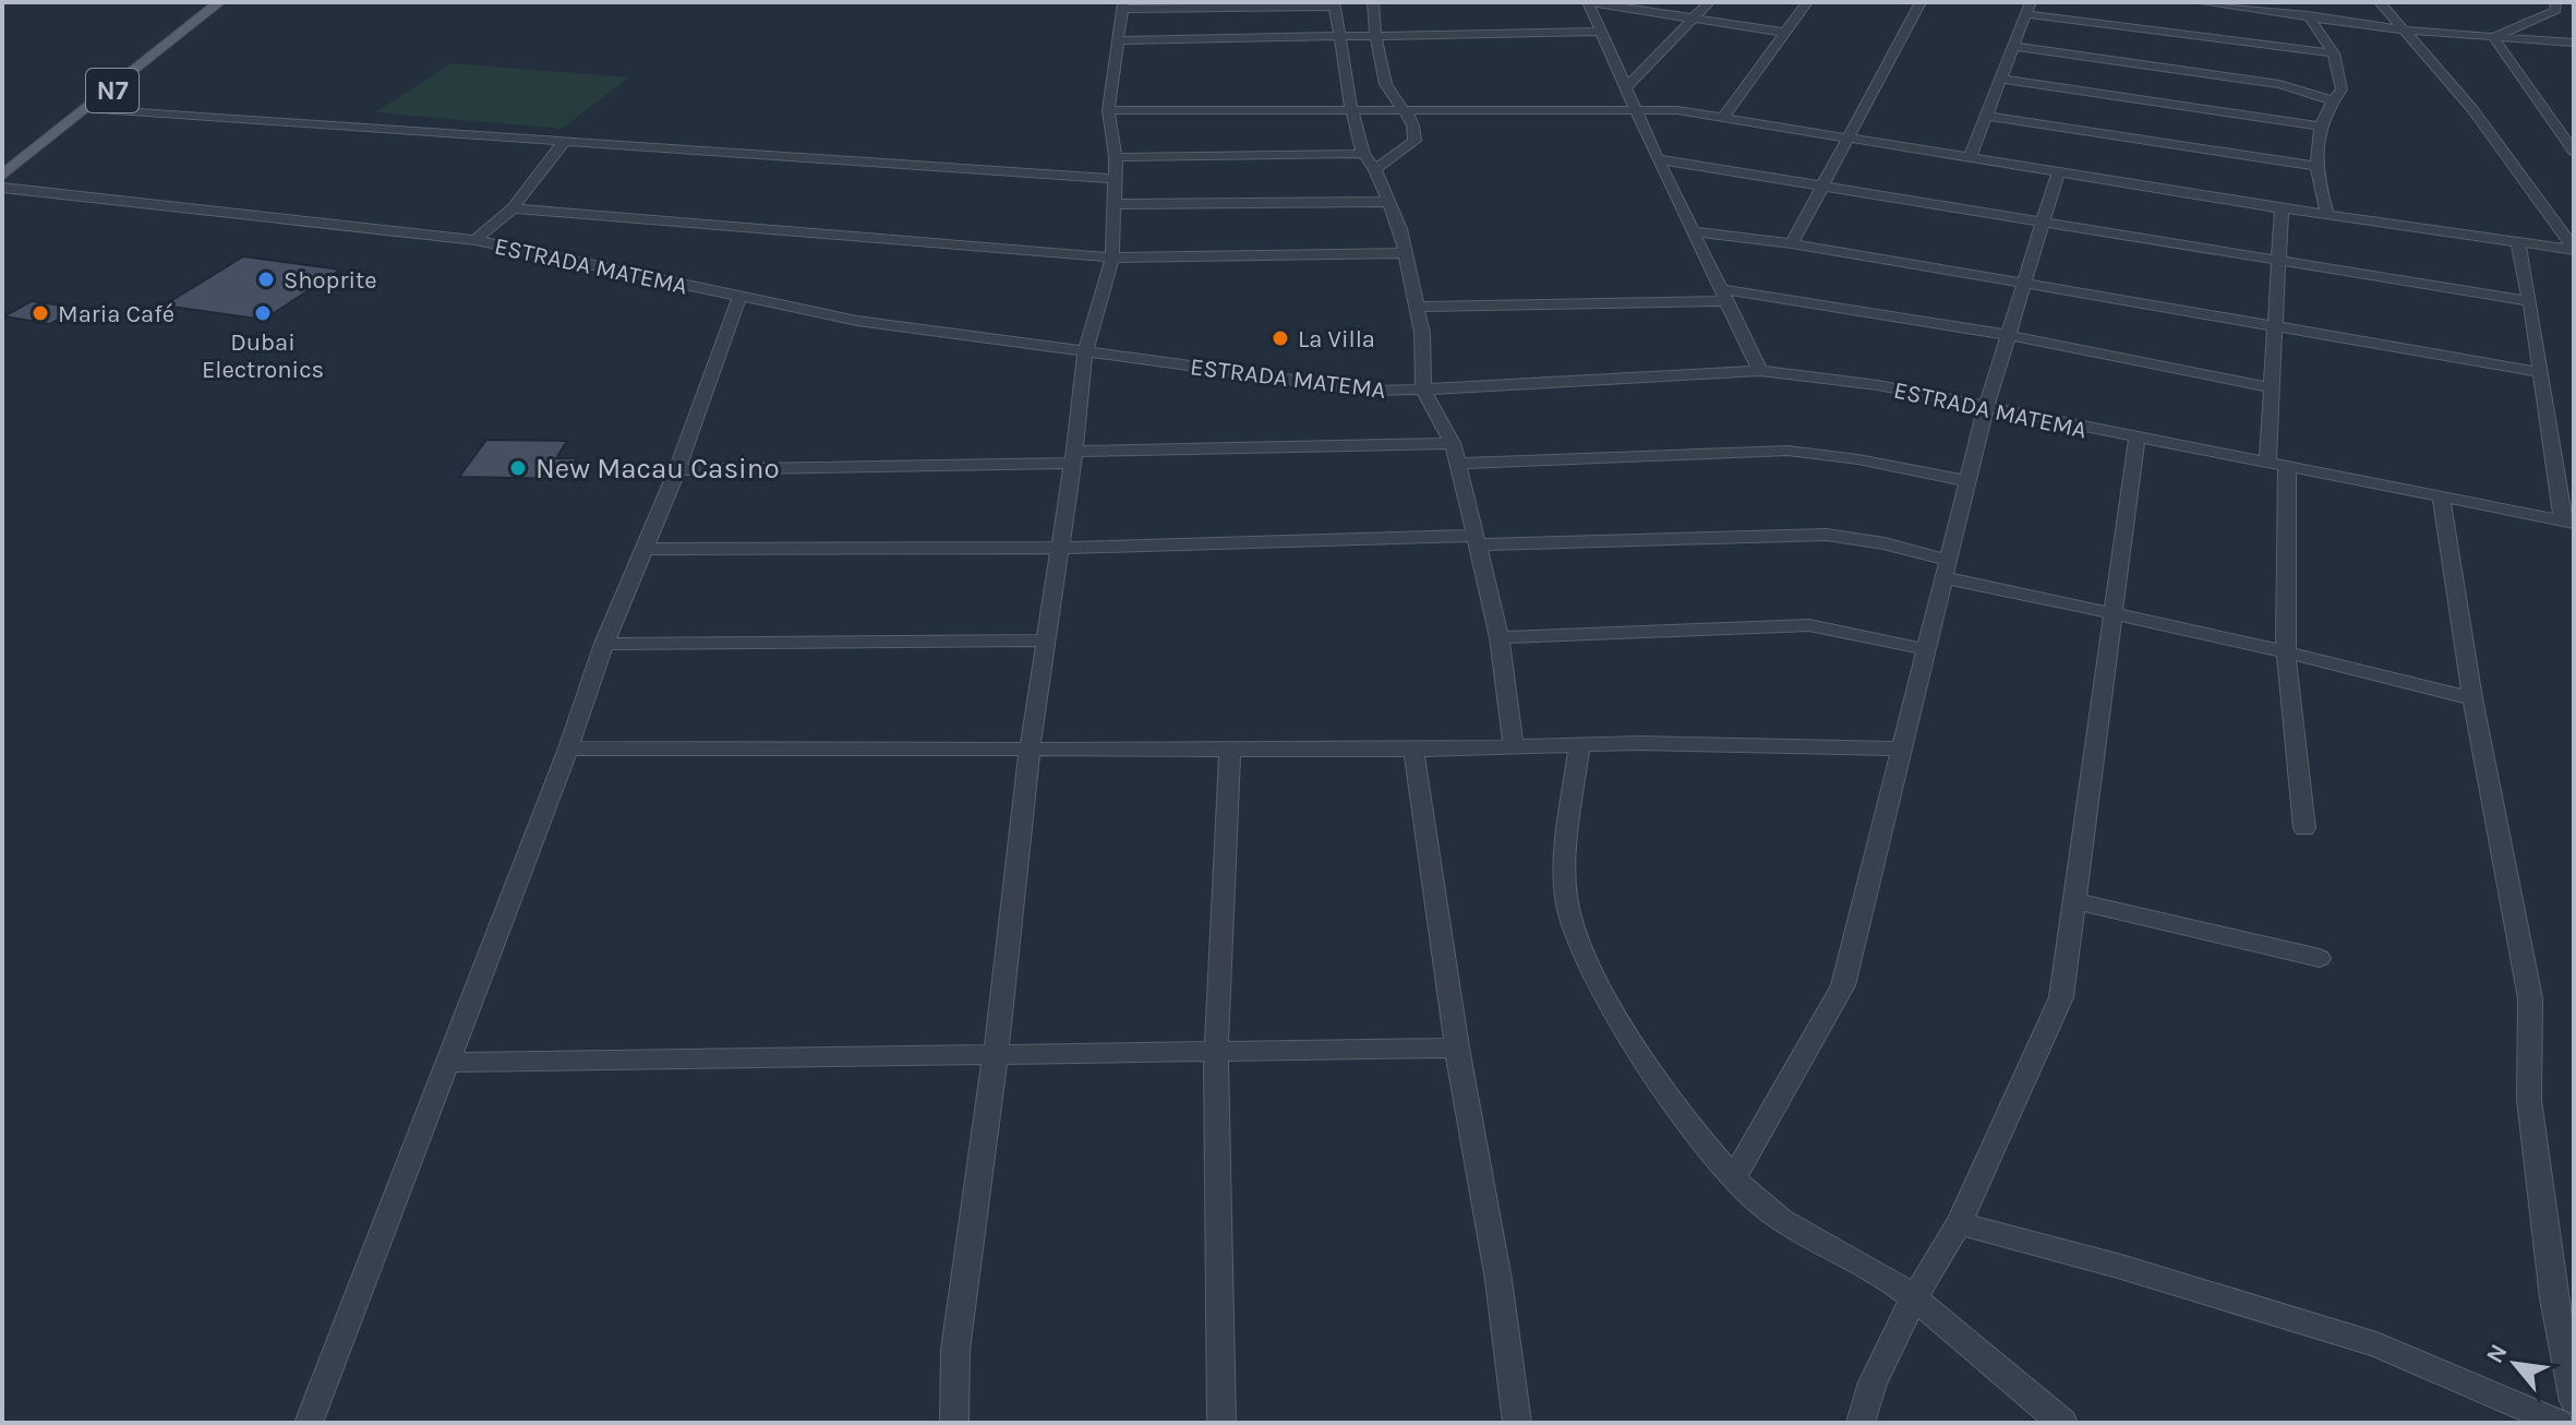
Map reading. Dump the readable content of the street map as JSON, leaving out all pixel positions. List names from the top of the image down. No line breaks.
{"streets":{"main road":["N7"],"street":["ESTRADA MATEMA"]},"places":["Shoprite","Maria Café","Dubai Electronics","La Villa","New Macau Casino"],"north":"top left"}
